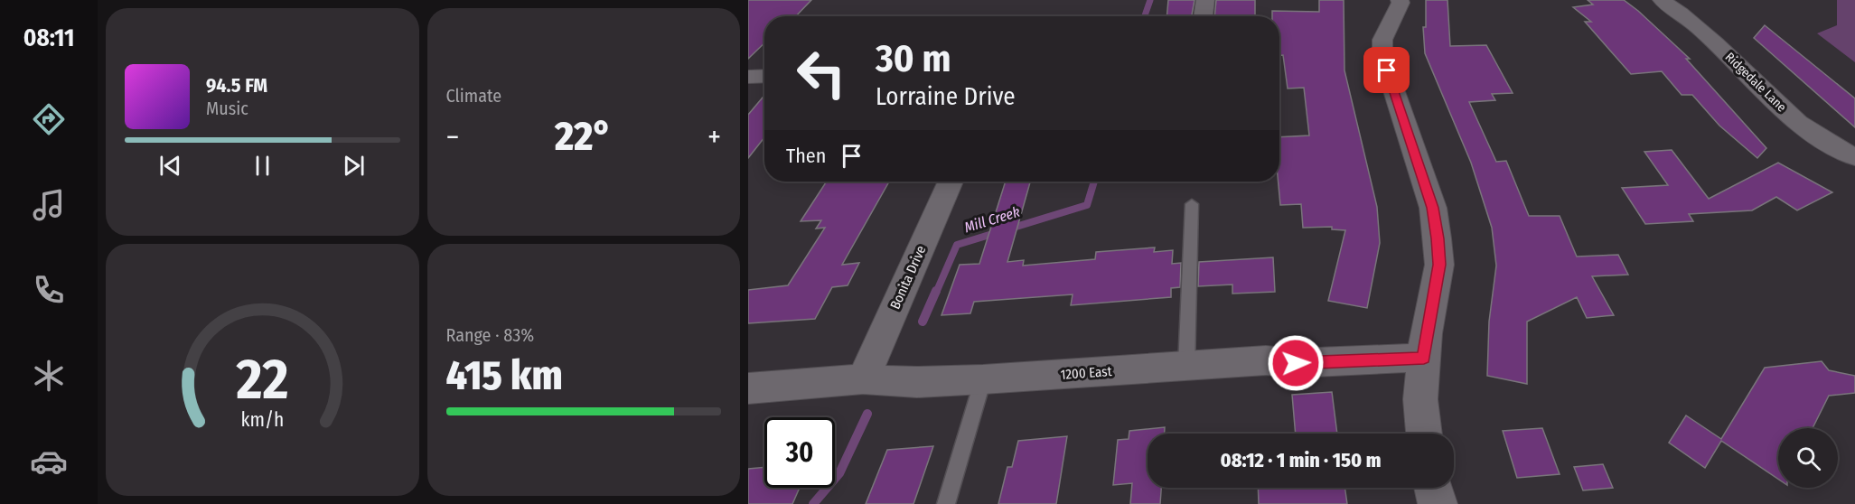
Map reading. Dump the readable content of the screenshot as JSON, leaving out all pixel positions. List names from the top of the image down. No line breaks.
{"streets":{"street":["Ridgedale Lane","Bonita Drive","1200 East"]},"crossings":[["Bonita Drive","1200 East"]],"water":["Mill Creek"],"page":{"tabs":"08:11","tile":["Climate",["Range · 83%","415 km"]],"turn":["30 m","Lorraine Drive"],"song":["94.5 FM","Music"],"heat":["−","22°","+"],"then":"Then","limit":"30","trip":"08:12 · 1 min · 150 m","gauge":["22","km/h"]}}
